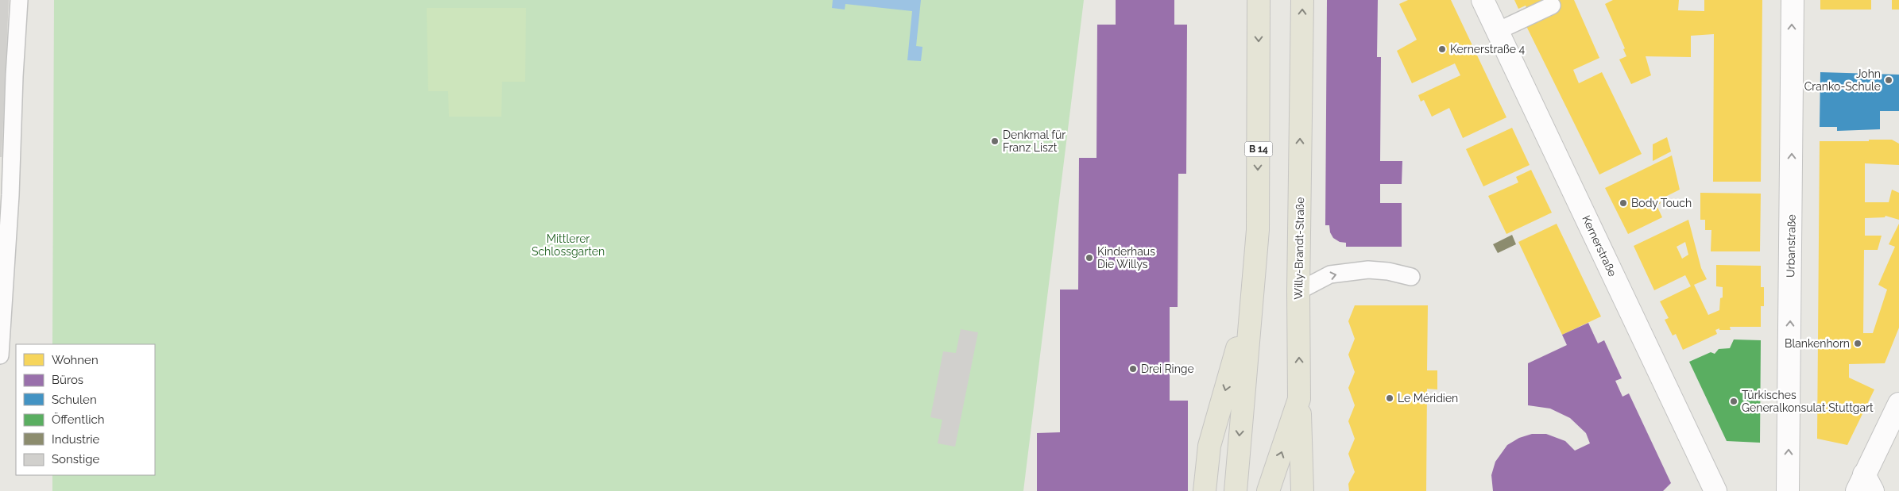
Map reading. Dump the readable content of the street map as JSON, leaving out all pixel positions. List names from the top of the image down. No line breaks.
{"streets":{"main road":["B 14","Willy-Brandt-Straße"],"street":["Kernerstraße","Urbanstraße"]},"one_way":["Urbanstraße"],"parks":["Mittlerer Schlossgarten"],"places":["Kernerstraße 4","John Cranko-Schule","Denkmal für Franz Liszt","Body Touch","Kinderhaus Die Willys","Blankenhorn","Drei Ringe","Le Méridien","Türkisches Generalkonsulat Stuttgart"],"legend":["Wohnen","Büros","Schulen","Öffentlich","Industrie","Sonstige"]}
